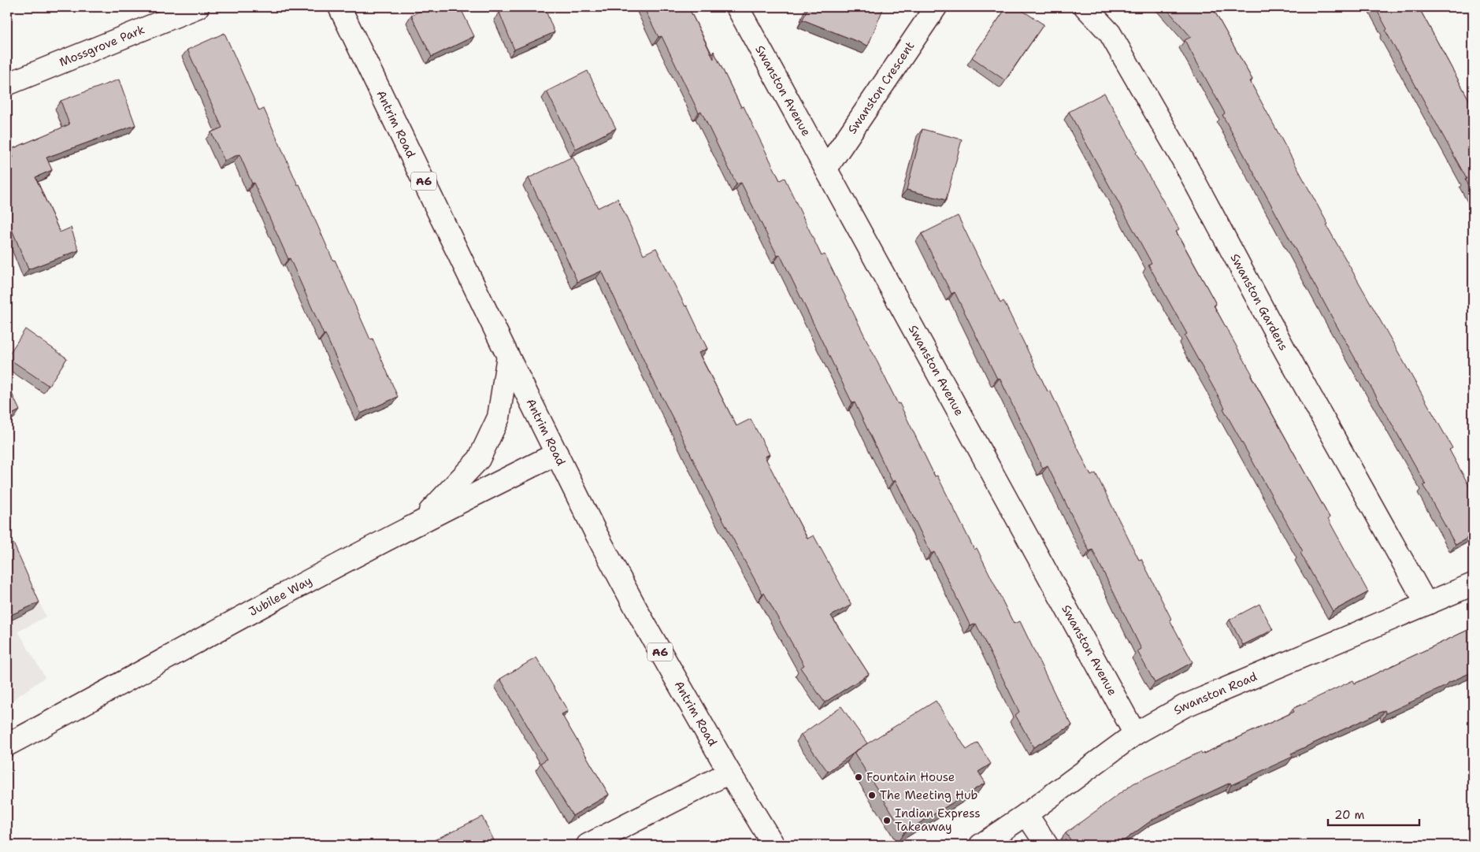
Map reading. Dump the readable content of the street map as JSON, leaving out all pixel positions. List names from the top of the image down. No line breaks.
{"streets":{"street":["Mossgrove Park","Swanston Crescent","Swanston Avenue","Antrim Road","A6","Swanston Gardens","Jubilee Way","Swanston Road"]},"crossings":[["Swanston Crescent","Swanston Avenue"],["Swanston Avenue","Swanston Road"],["Antrim Road","Jubilee Way"],["Swanston Gardens","Swanston Road"]],"places":["Fountain House","The Meeting Hub","Indian Express Takeaway"],"scale_bar":"20 m"}
